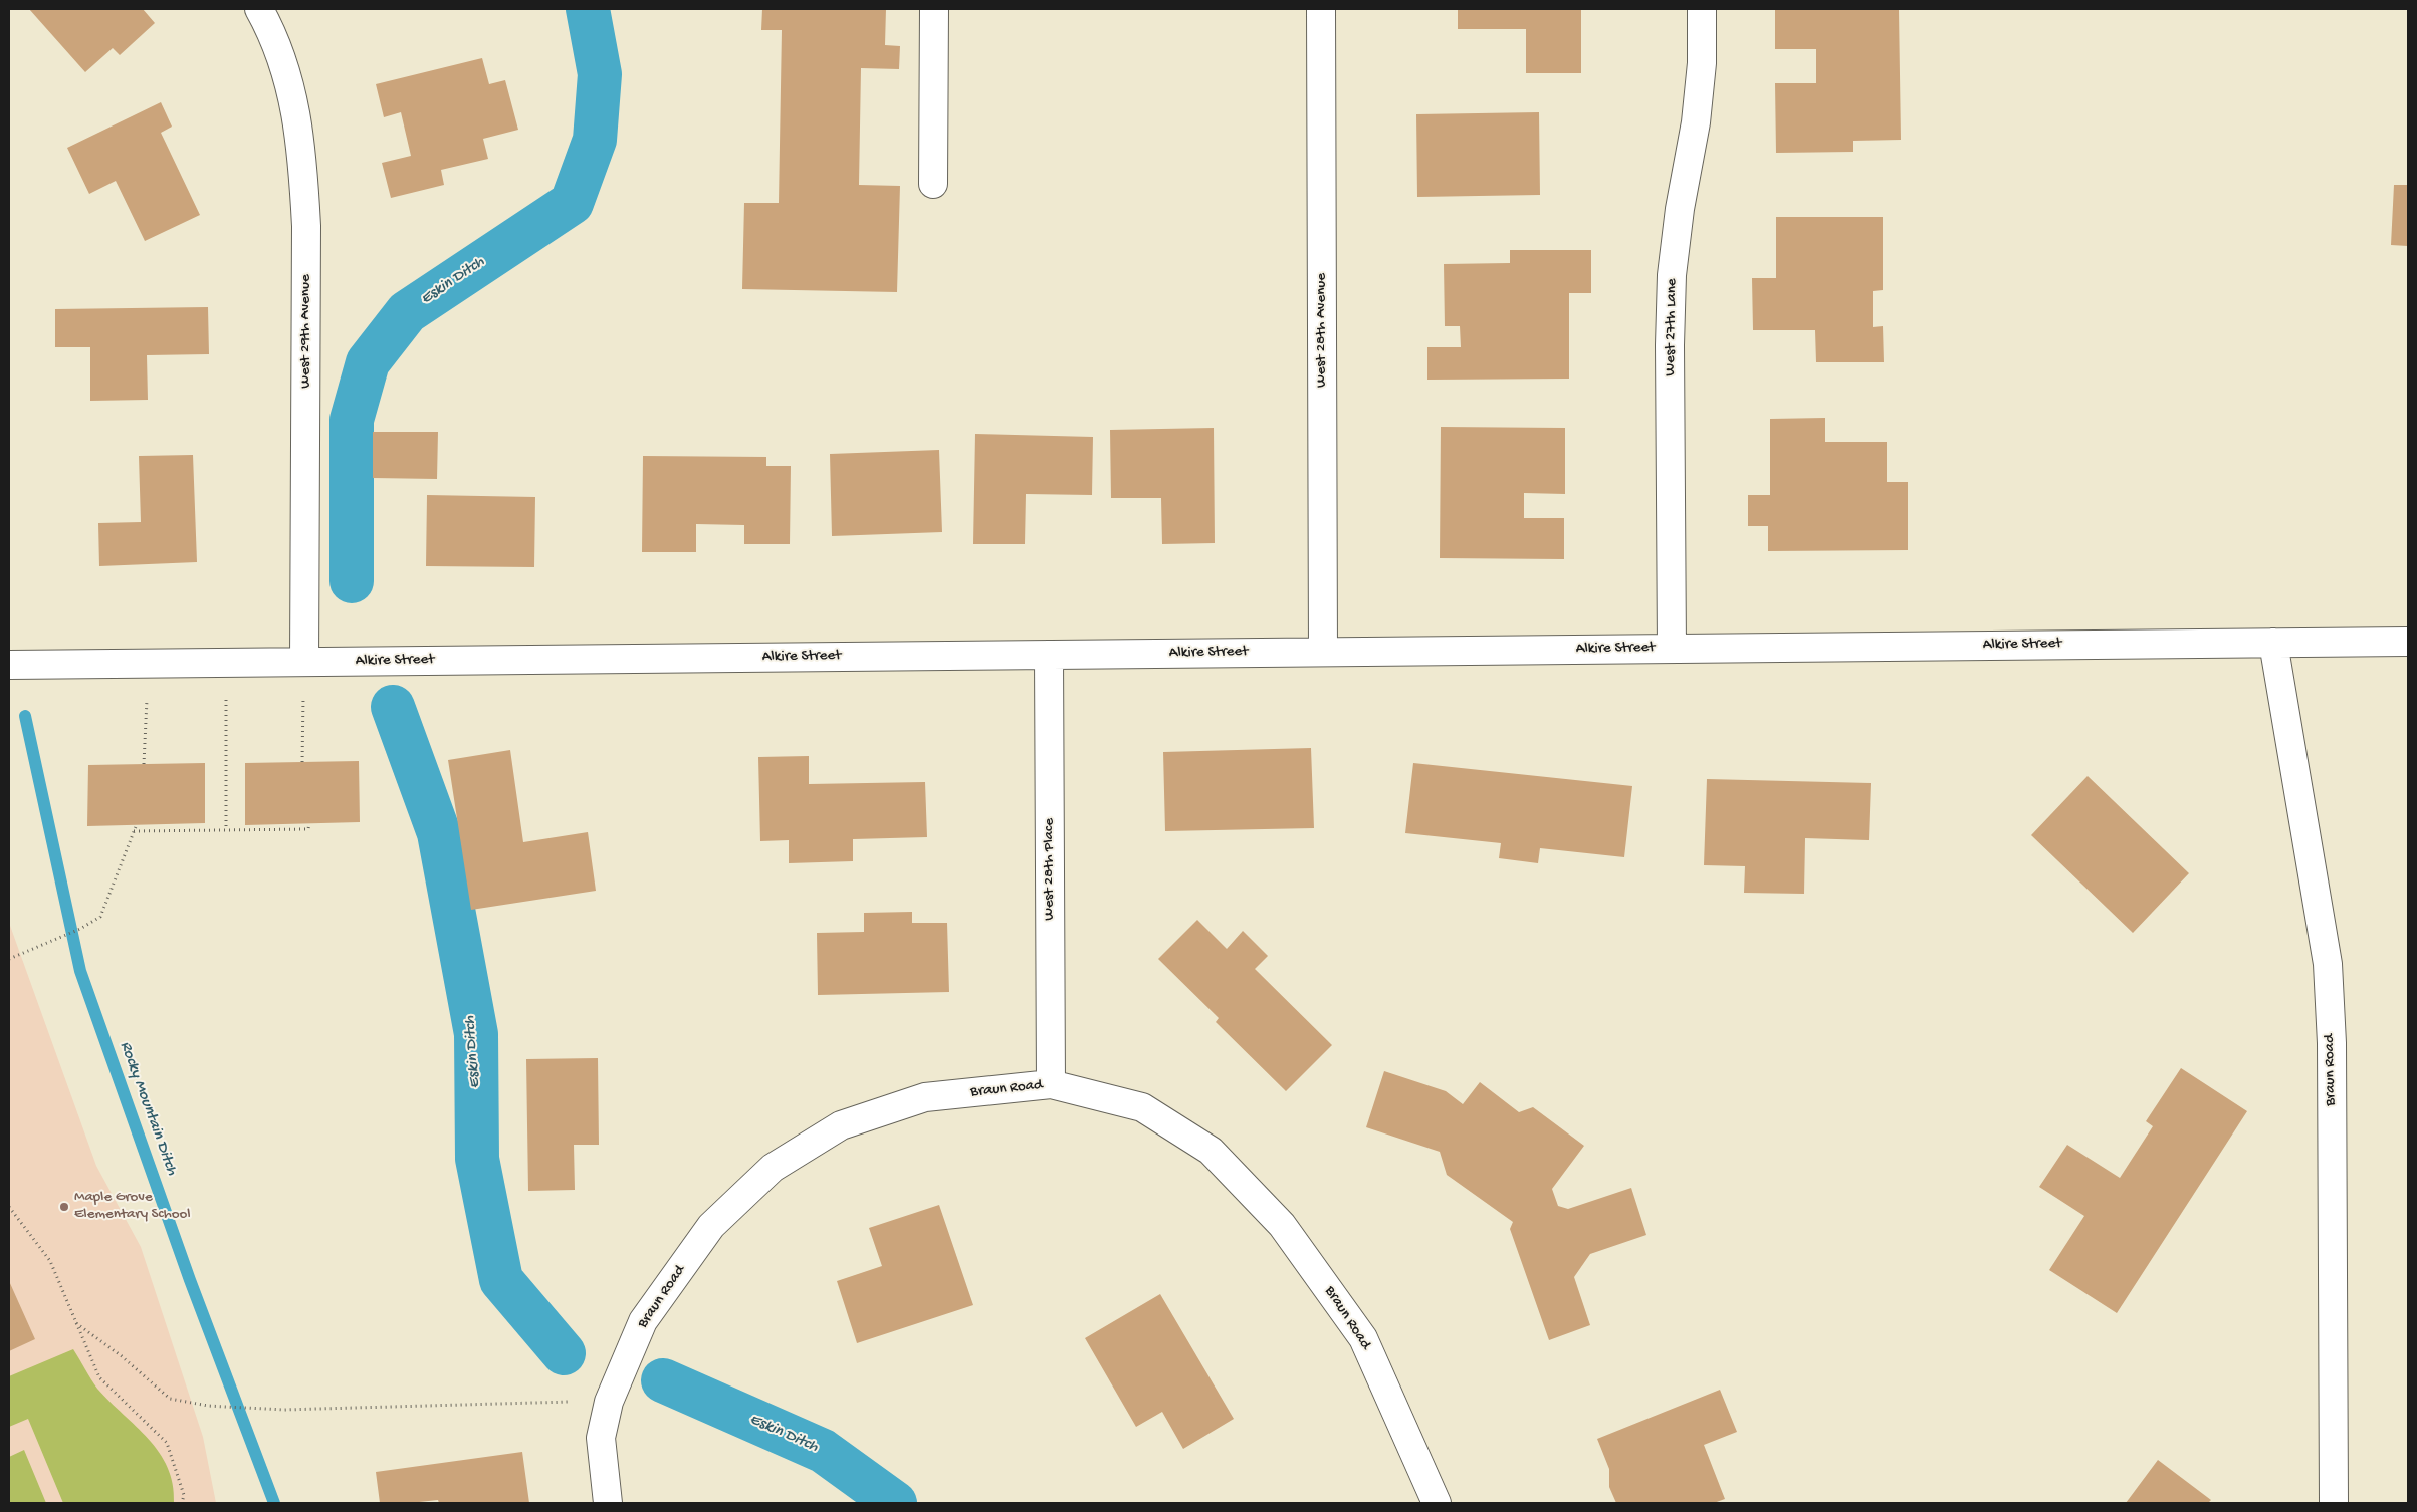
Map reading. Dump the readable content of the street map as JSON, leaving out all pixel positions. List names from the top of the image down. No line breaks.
{"streets":{"street":["West 27th Lane","West 28th Avenue","West 29th Avenue","Alkire Street","West 28th Place","Braun Road"]},"crossings":[["West 27th Lane","Alkire Street"],["West 28th Avenue","Alkire Street"],["West 29th Avenue","Alkire Street"],["Alkire Street","West 28th Place"],["Alkire Street","Braun Road"],["West 28th Place","Braun Road"]],"water":["Eskin Ditch","Rocky Mountain Ditch"],"places":["Maple Grove Elementary School"]}
